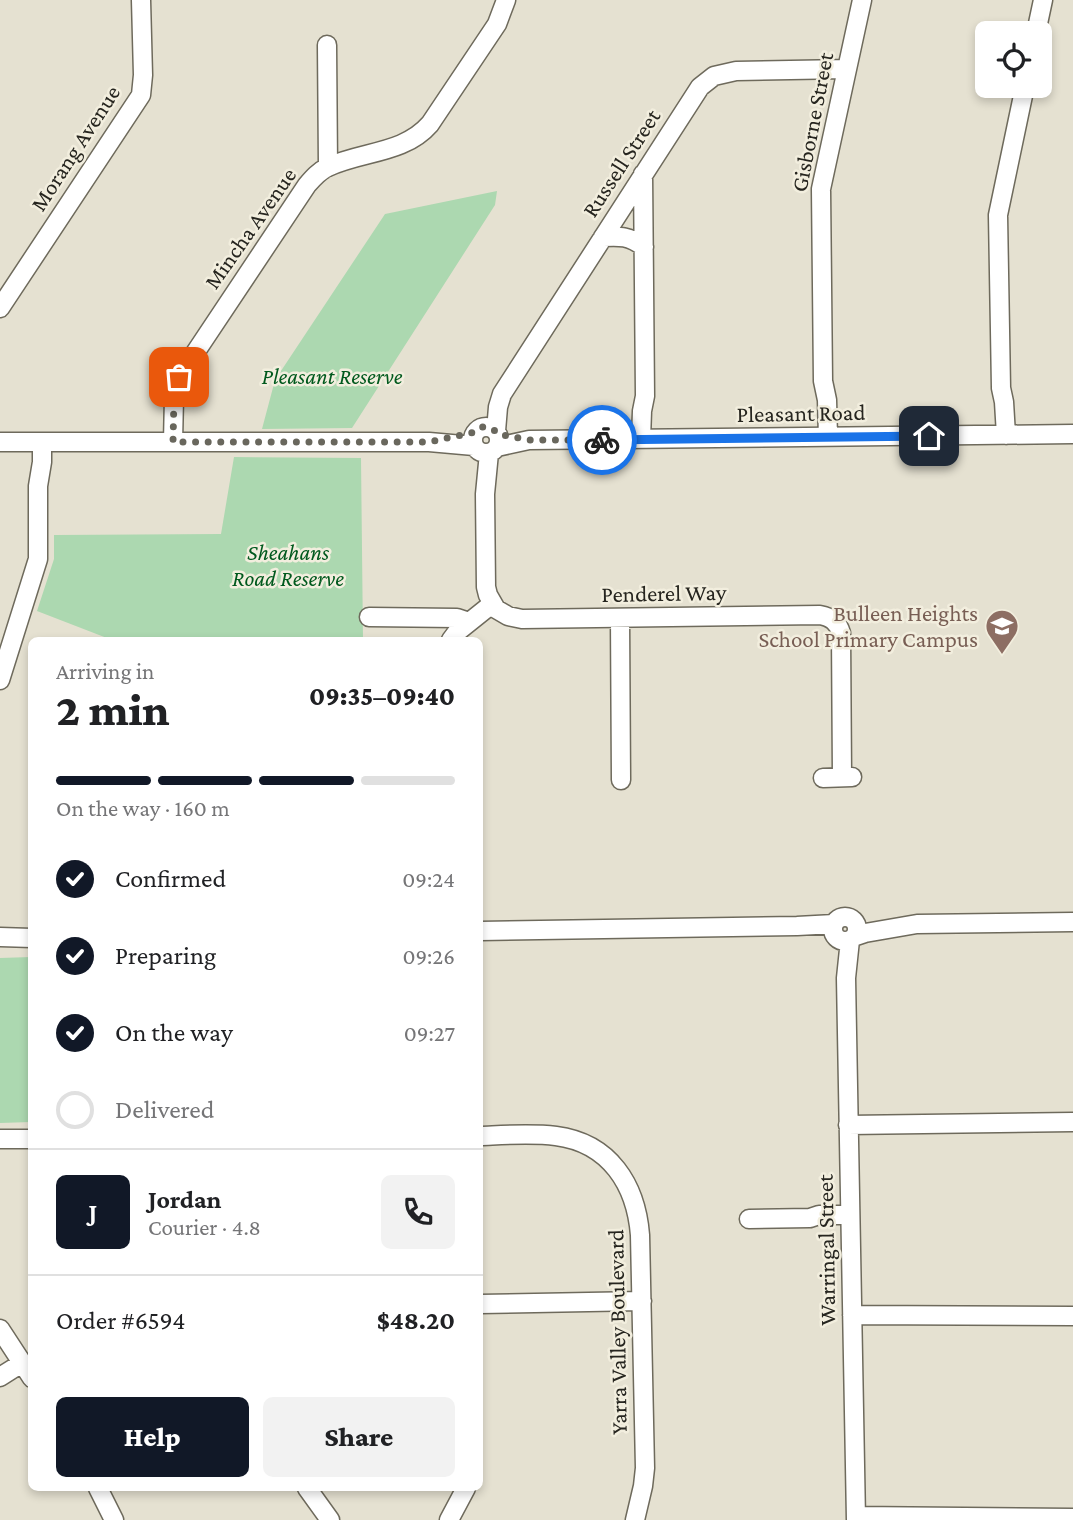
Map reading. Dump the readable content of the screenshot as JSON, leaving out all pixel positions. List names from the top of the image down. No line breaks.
{"streets":{"street":["Gisborne Street","Morang Avenue","Russell Street","Mincha Avenue","Pleasant Road","Penderel Way","Warringal Street","Yarra Valley Boulevard"]},"crossings":[["Gisborne Street","Russell Street"],["Gisborne Street","Pleasant Road"],["Russell Street","Pleasant Road"],["Mincha Avenue","Pleasant Road"]],"parks":["Pleasant Reserve","Sheahans Road Reserve"],"places":{"school or university":["Bulleen Heights School Primary Campus"]},"page":{"heading":["2 min","Arriving in","09:35–09:40"],"panel":["Jordan","Courier · 4.8","Order #6594","$48.20"],"bar":"On the way · 160 m","list":[["Confirmed","09:24"],["Preparing","09:26"],["On the way","09:27"],"Delivered"],"round":"J","buttons":["Help","Share"]}}
